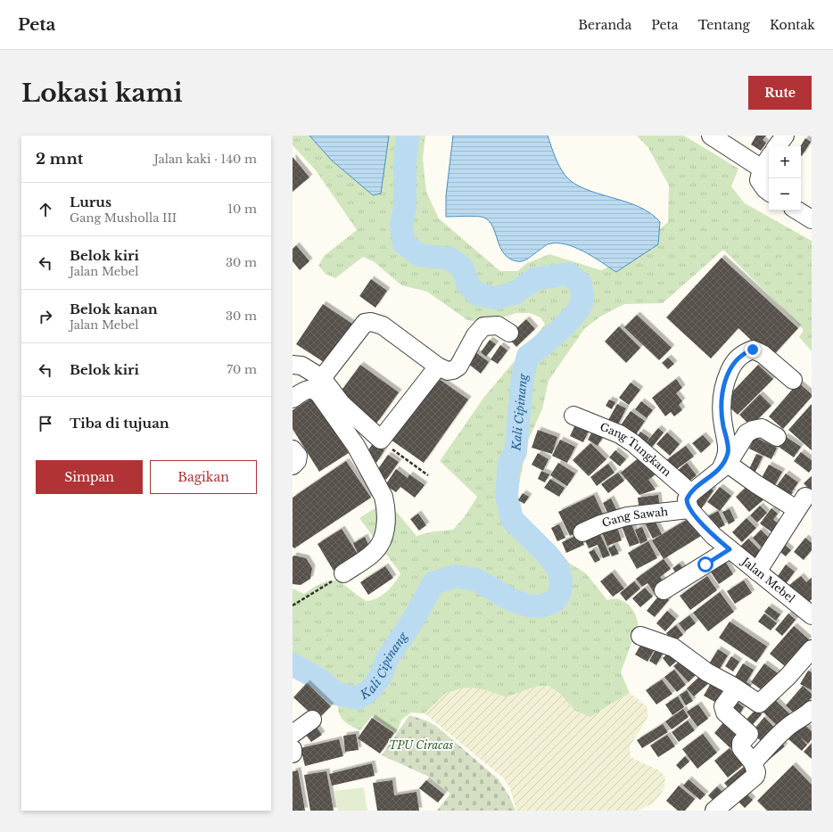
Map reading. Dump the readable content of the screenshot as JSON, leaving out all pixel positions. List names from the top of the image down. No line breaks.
{"streets":{"street":["Gang Tungkam","Gang Sawah","Jalan Mebel"]},"crossings":[["Gang Tungkam","Gang Sawah"],["Gang Tungkam","Jalan Mebel"],["Gang Sawah","Jalan Mebel"]],"water":["Kali Cipinang"],"parks":["TPU Ciracas"],"page":{"header":"Peta","nav":["Beranda","Peta","Tentang","Kontak"],"buttons":["Rute",["Simpan","Bagikan"]],"title":"Lokasi kami","heading":["2 mnt","Jalan kaki · 140 m"],"map_buttons":["+","−"],"list":[["Lurus","Gang Musholla III","10 m"],["Belok kiri","Jalan Mebel","30 m"],["Belok kanan","Jalan Mebel","30 m"],["Belok kiri","70 m"],"Tiba di tujuan"]}}
